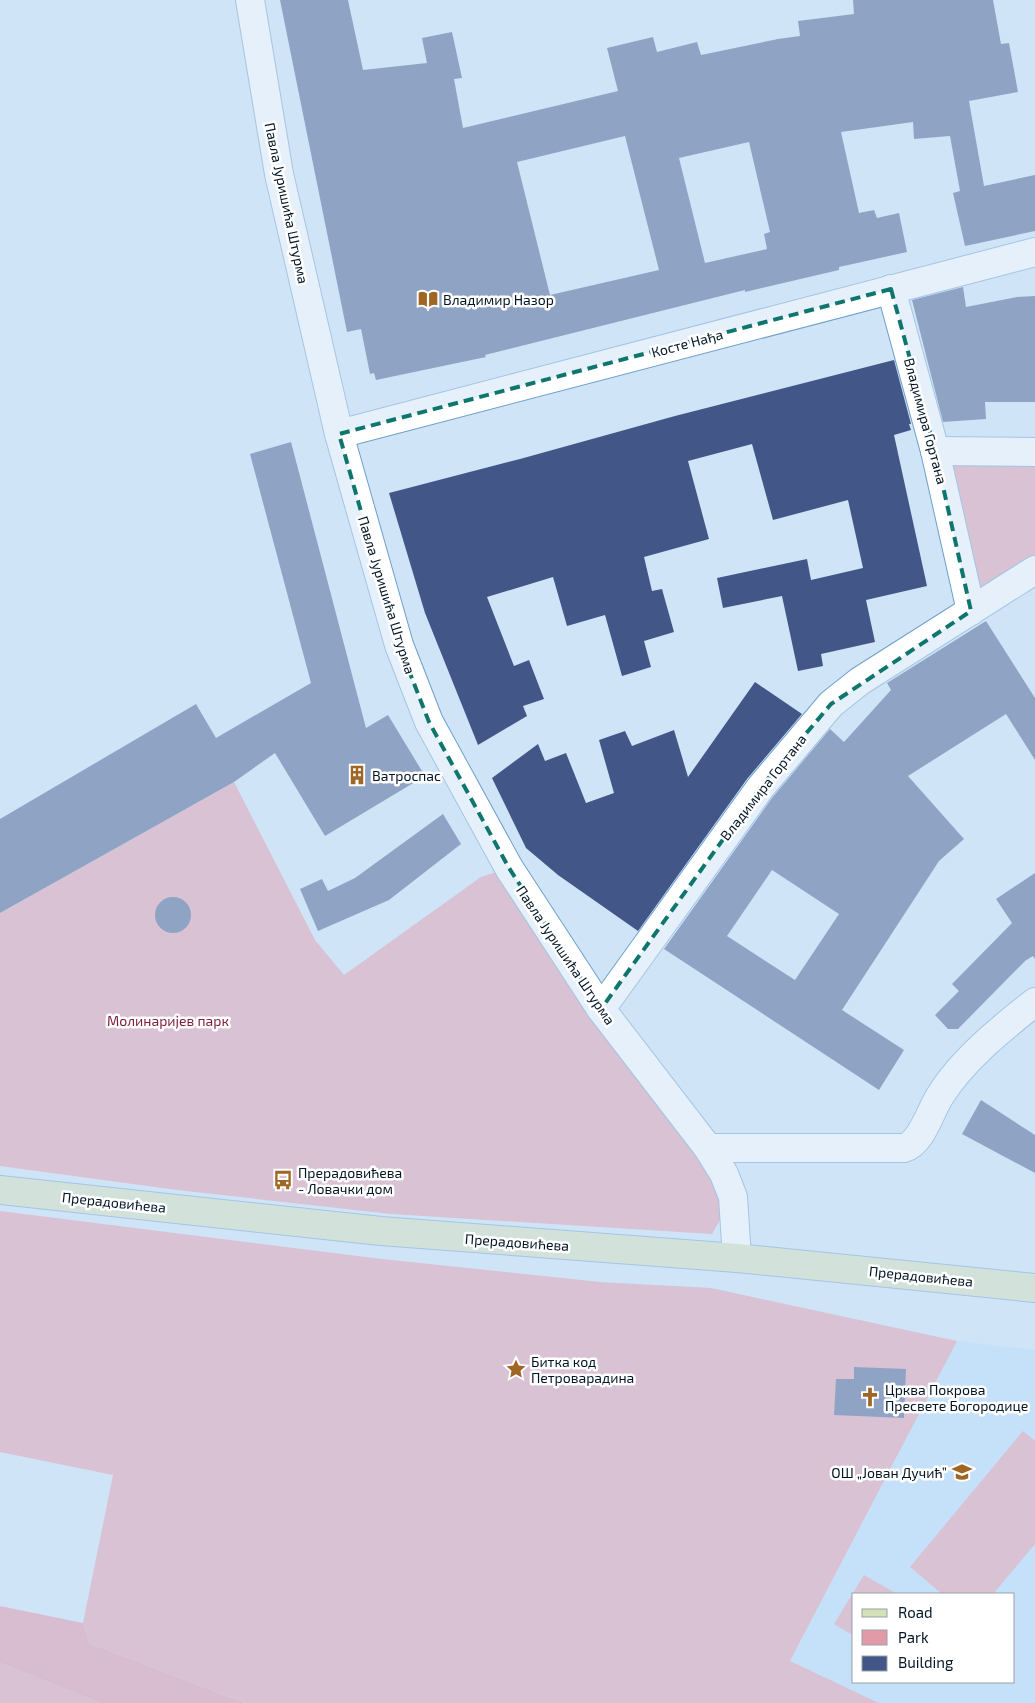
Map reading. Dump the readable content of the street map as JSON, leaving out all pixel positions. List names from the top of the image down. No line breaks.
{"streets":{"main road":["Прерадовићева"],"street":["Павла Јуришића Штурма","Косте Нађа","Владимира Гортана"]},"crossings":[["Павла Јуришића Штурма","Косте Нађа"],["Павла Јуришића Штурма","Владимира Гортана"],["Павла Јуришића Штурма","Прерадовићева"],["Косте Нађа","Владимира Гортана"]],"parks":["Молинаријев парк"],"places":{"library":["Владимир Назор"],"building":["Ватроспас"],"bus stop":["Прерадовићева - Ловачки дом"],"place":["Битка код Петроварадина"],"church":["Црква Покрова Пресвете Богородице"],"school or university":["ОШ „Јован Дучић”"]},"legend":["Road","Park","Building"]}
